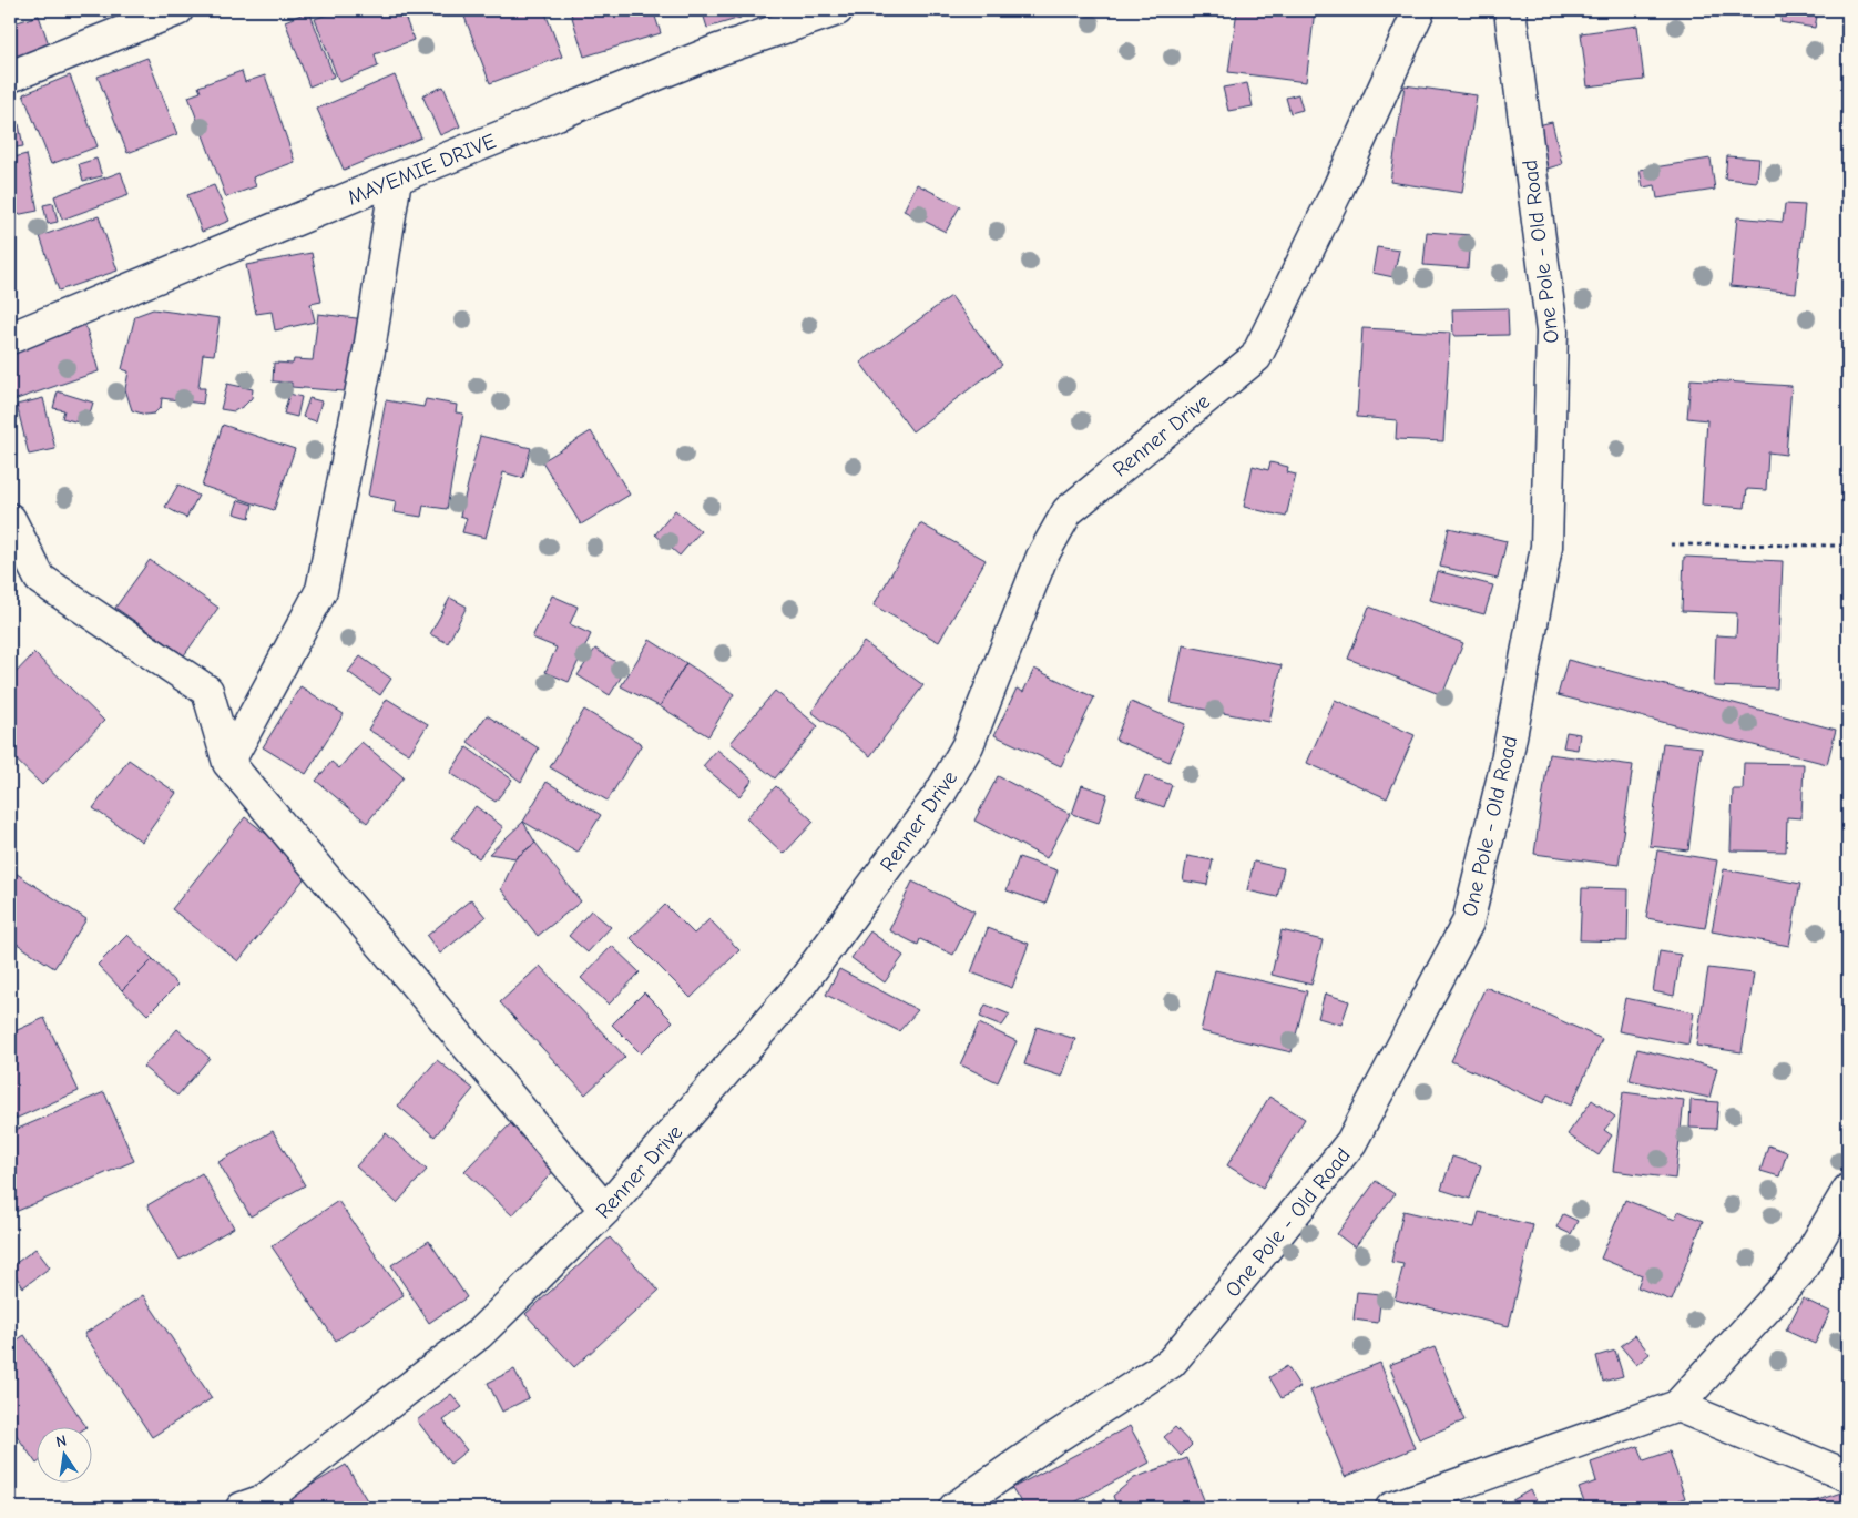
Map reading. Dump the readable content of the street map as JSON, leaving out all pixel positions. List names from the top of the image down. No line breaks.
{"streets":{"street":["MAYEMIE DRIVE","One Pole - Old Road","Renner Drive"]},"north":"top"}
